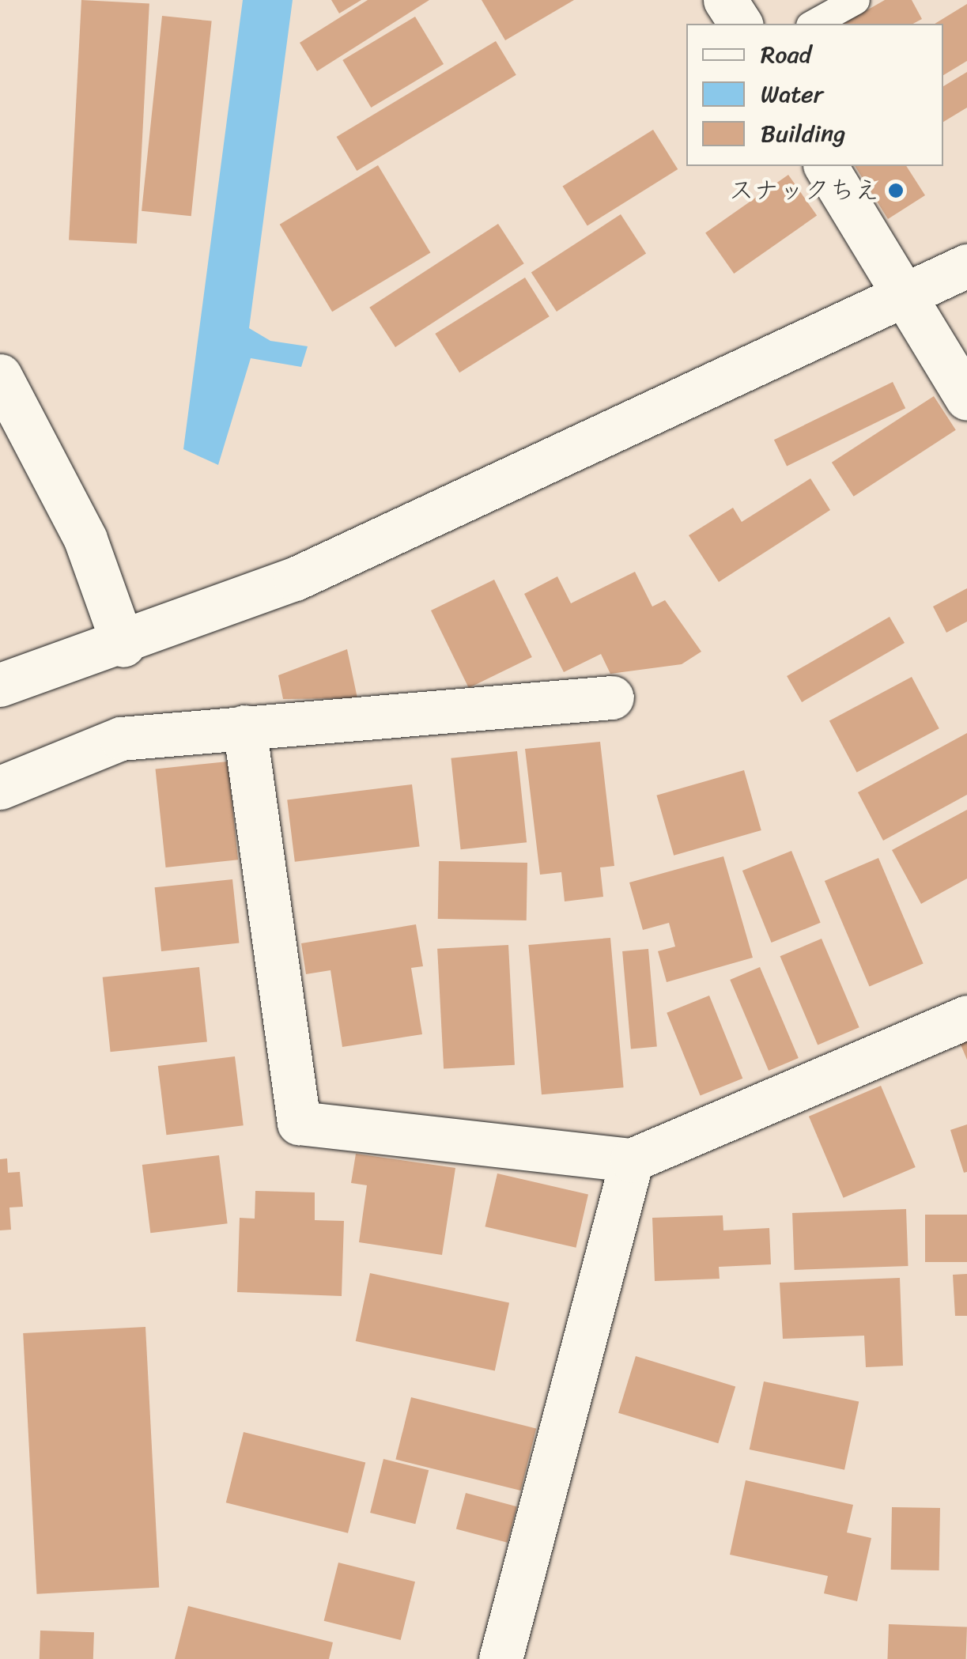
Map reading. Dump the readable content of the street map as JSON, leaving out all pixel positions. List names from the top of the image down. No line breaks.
{"places":["スナックちえ"],"legend":["Road","Water","Building"]}
